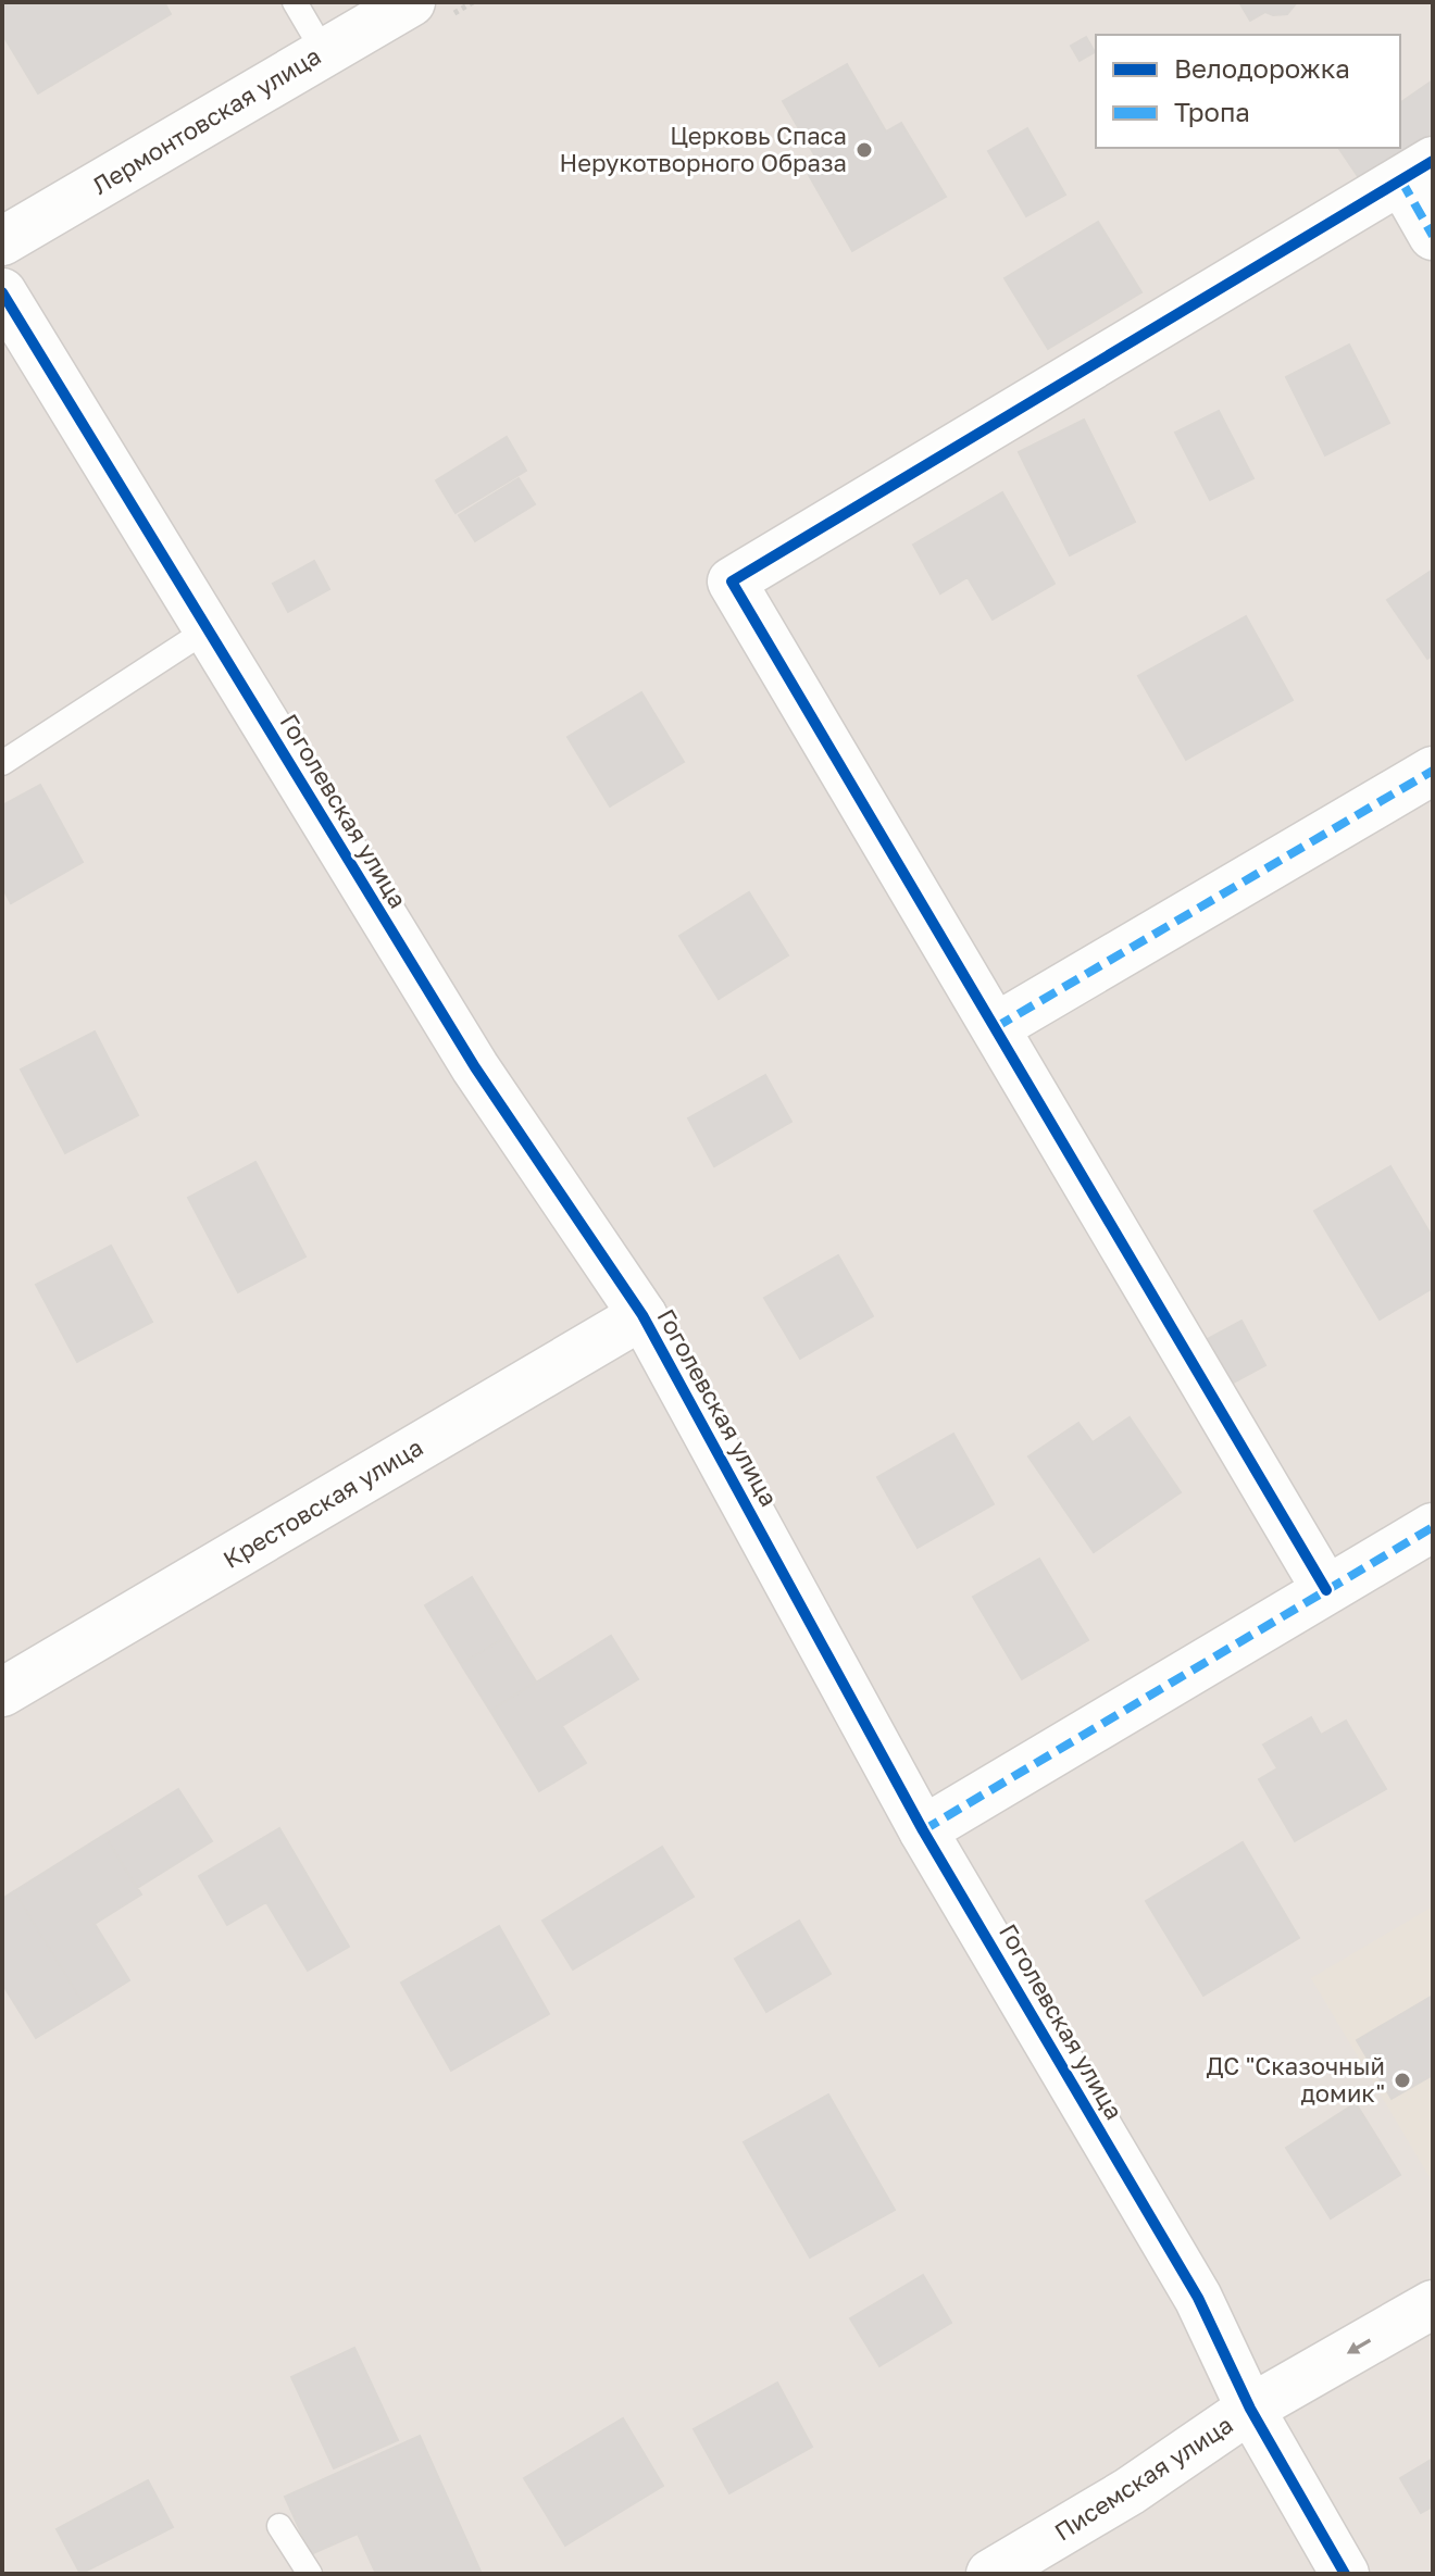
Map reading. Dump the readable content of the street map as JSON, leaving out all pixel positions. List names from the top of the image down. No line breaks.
{"streets":{"street":["Лермонтовская улица","Гоголевская улица","Крестовская улица","Писемская улица"]},"crossings":[["Гоголевская улица","Крестовская улица"],["Гоголевская улица","Писемская улица"]],"one_way":["Писемская улица"],"places":["Церковь Спаса Нерукотворного Образа","ДС \"Сказочный домик\""],"legend":["Велодорожка","Тропа"]}
